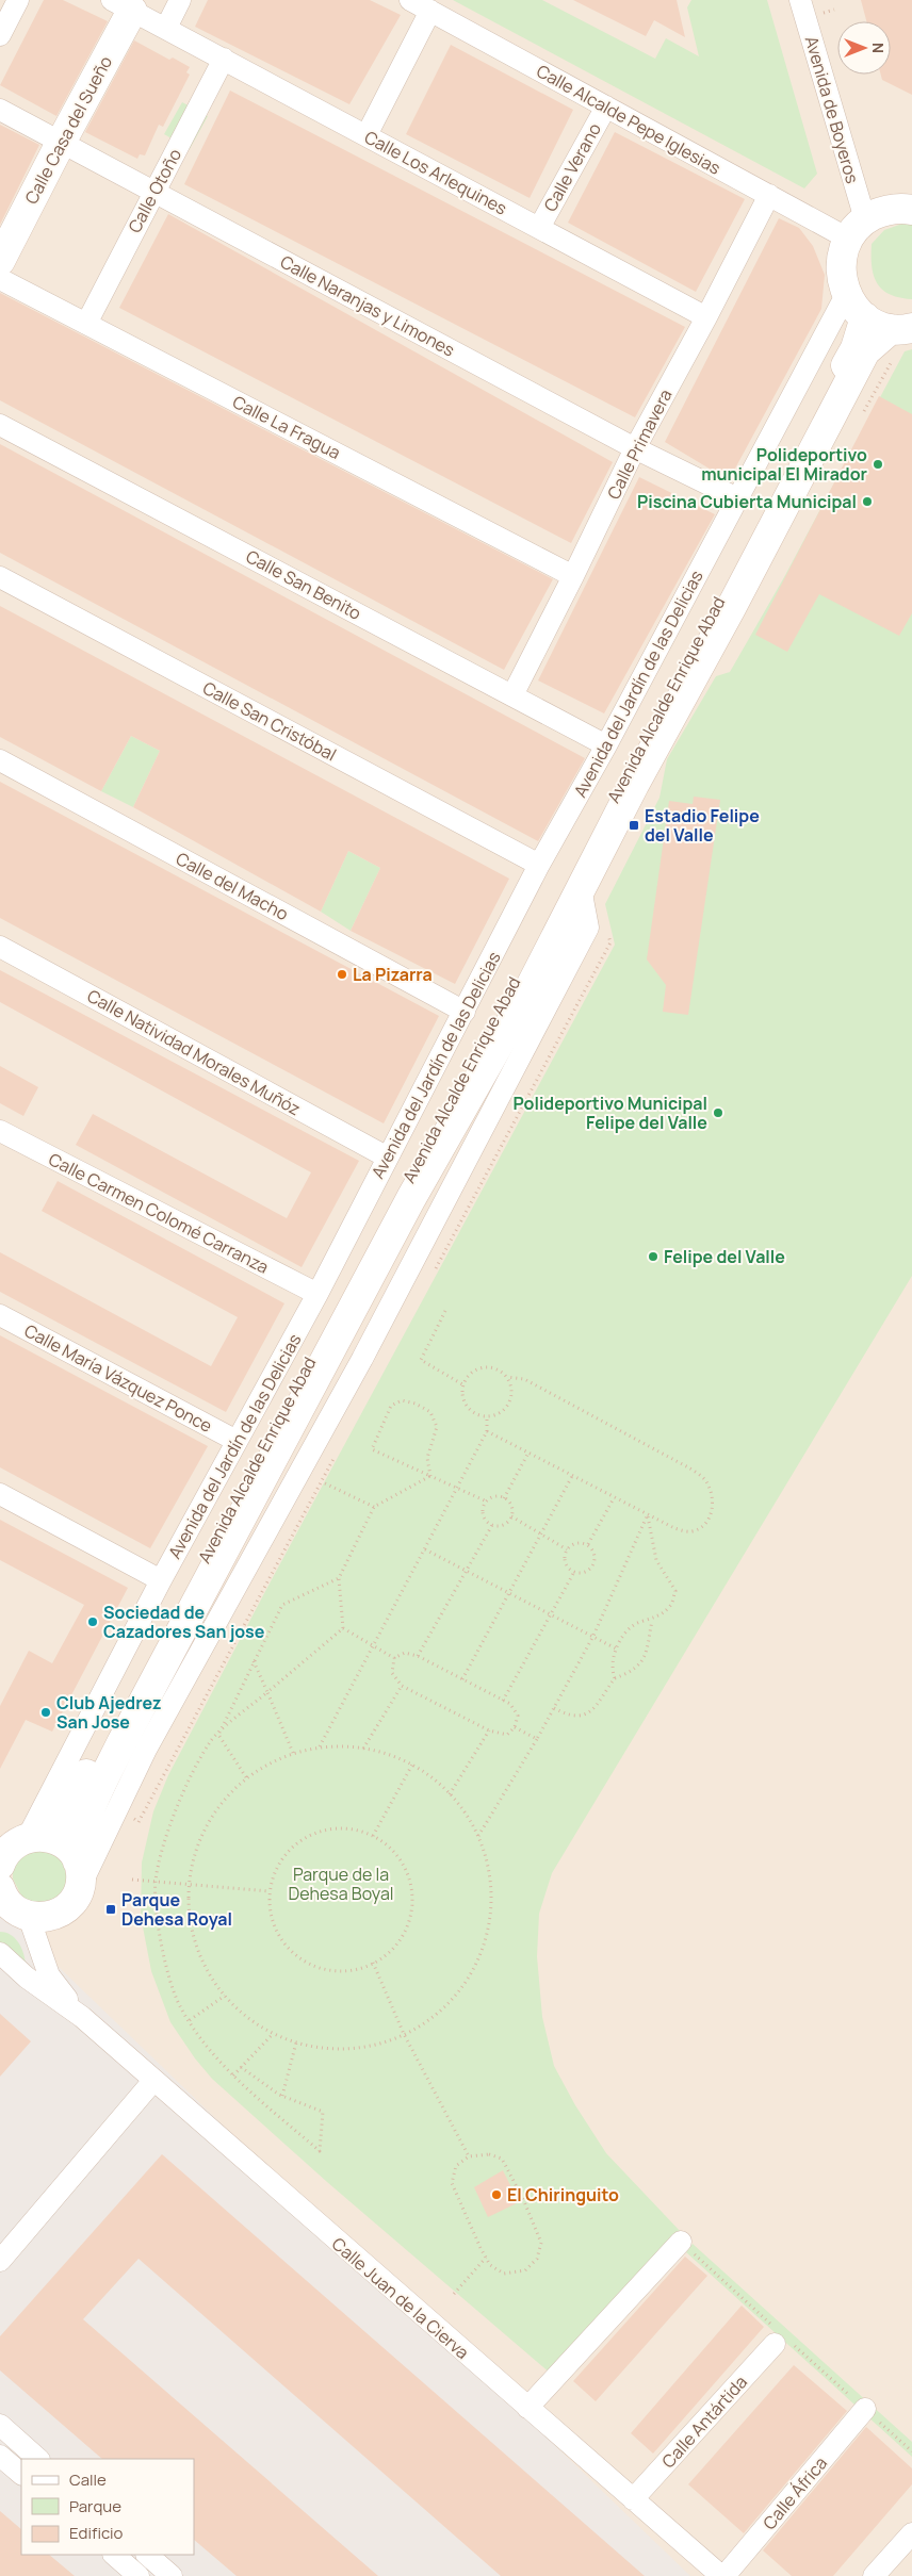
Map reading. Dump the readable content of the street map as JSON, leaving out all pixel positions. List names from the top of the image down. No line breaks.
{"streets":{"main road":["Calle Casa del Sueño","Avenida Alcalde Enrique Abad"],"street":["Avenida de Boyeros","Calle Alcalde Pepe Iglesias","Calle Verano","Calle Los Arlequines","Calle Otoño","Calle Naranjas y Limones","Calle La Fragua","Calle Primavera","Calle San Benito","Avenida del Jardín de las Delicias","Calle San Cristóbal","Calle del Macho","Calle Natividad Morales Muñóz","Calle Carmen Colomé Carranza","Calle María Vázquez Ponce","Calle Juan de la Cierva","Calle Antártida","Calle África"]},"crossings":[["Avenida de Boyeros","Calle Alcalde Pepe Iglesias"],["Calle Alcalde Pepe Iglesias","Calle Verano"],["Calle Alcalde Pepe Iglesias","Calle Primavera"],["Calle Casa del Sueño","Calle Los Arlequines"],["Calle Casa del Sueño","Calle Naranjas y Limones"],["Calle Verano","Calle Los Arlequines"],["Calle Los Arlequines","Calle Otoño"],["Calle Los Arlequines","Calle Primavera"],["Calle Otoño","Calle Naranjas y Limones"],["Calle Otoño","Calle La Fragua"],["Calle Naranjas y Limones","Calle Primavera"],["Calle Naranjas y Limones","Avenida del Jardín de las Delicias"],["Calle La Fragua","Calle Primavera"],["Calle Primavera","Calle San Benito"],["Calle San Benito","Avenida del Jardín de las Delicias"],["Avenida del Jardín de las Delicias","Avenida Alcalde Enrique Abad"],["Avenida del Jardín de las Delicias","Calle San Cristóbal"],["Avenida del Jardín de las Delicias","Calle del Macho"],["Avenida del Jardín de las Delicias","Calle Natividad Morales Muñóz"],["Avenida del Jardín de las Delicias","Calle Carmen Colomé Carranza"],["Avenida del Jardín de las Delicias","Calle María Vázquez Ponce"],["Calle Juan de la Cierva","Calle Antártida"],["Calle Juan de la Cierva","Calle África"]],"parks":["Parque de la Dehesa Boyal"],"places":{"other":["Polideportivo municipal El Mirador","Piscina Cubierta Municipal","La Pizarra","Polideportivo Municipal Felipe del Valle","Felipe del Valle","Sociedad de Cazadores San jose","Club Ajedrez San Jose","El Chiringuito"],"transit":["Estadio Felipe del Valle","Parque Dehesa Royal"]},"legend":["Calle","Parque","Edificio"],"north":"right"}
